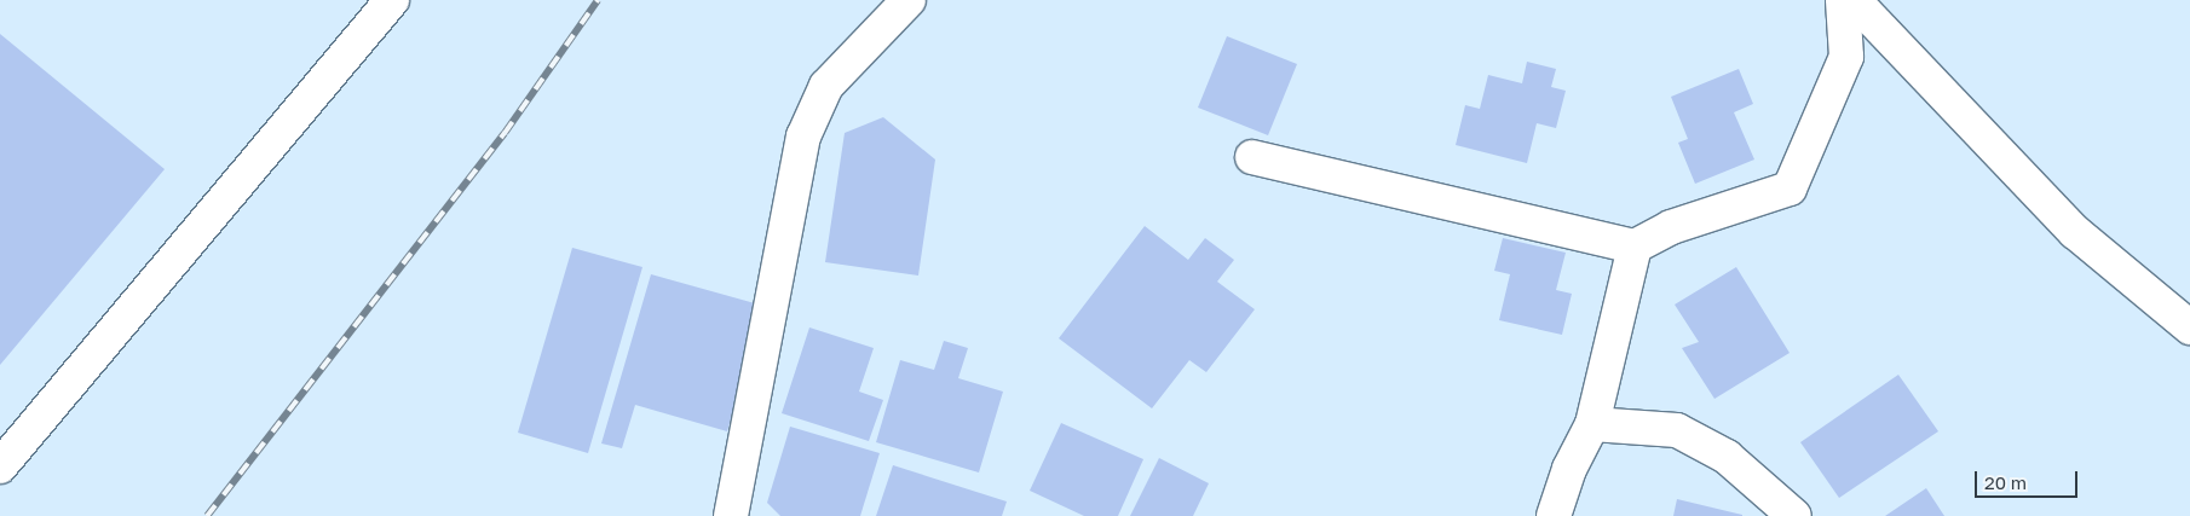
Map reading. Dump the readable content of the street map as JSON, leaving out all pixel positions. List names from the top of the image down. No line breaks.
{"scale_bar":"20 m"}
